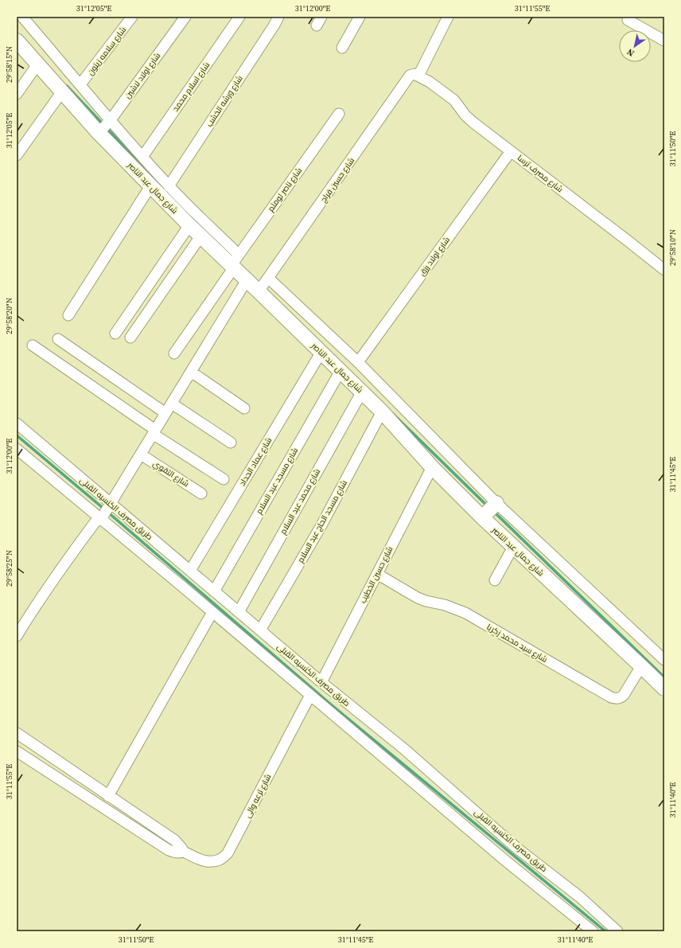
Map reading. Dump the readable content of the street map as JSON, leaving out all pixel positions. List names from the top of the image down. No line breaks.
{"streets":{"street":["شارع سلامه زيتون","شارع اولاد لاشين","شارع اسلام محمد","شارع ورشه الخشب","شارع مصرف ترسا","شارع حسين فراج","شارع جمال عبد الناصر","شارع ناصر لوملم","شارع اولاد رزق","شارع عماد الحداد","شارع التقوي","شارع مسجد عبد السلام","شارع محمد عبد السلام","طريق مصرف الكنسيه القبلى","شارع مسجد الحاج عبد السلام","شارع حسين الخطيب","شارع سيد محمد زكريا","شارع ترعه والى"]},"crossings":[["شارع سلامه زيتون","شارع جمال عبد الناصر"],["شارع اولاد لاشين","شارع جمال عبد الناصر"],["شارع اسلام محمد","شارع جمال عبد الناصر"],["شارع ورشه الخشب","شارع جمال عبد الناصر"],["شارع مصرف ترسا","شارع حسين فراج"],["شارع مصرف ترسا","شارع اولاد رزق"],["شارع حسين فراج","شارع جمال عبد الناصر"],["شارع جمال عبد الناصر","شارع ناصر لوملم"],["شارع جمال عبد الناصر","شارع اولاد رزق"],["شارع جمال عبد الناصر","شارع عماد الحداد"],["شارع جمال عبد الناصر","شارع مسجد عبد السلام"],["شارع جمال عبد الناصر","شارع محمد عبد السلام"],["شارع جمال عبد الناصر","شارع مسجد الحاج عبد السلام"],["شارع جمال عبد الناصر","شارع حسين الخطيب"],["شارع جمال عبد الناصر","شارع سيد محمد زكريا"],["شارع عماد الحداد","طريق مصرف الكنسيه القبلى"],["شارع مسجد عبد السلام","طريق مصرف الكنسيه القبلى"],["شارع محمد عبد السلام","طريق مصرف الكنسيه القبلى"],["طريق مصرف الكنسيه القبلى","شارع مسجد الحاج عبد السلام"],["طريق مصرف الكنسيه القبلى","شارع حسين الخطيب"],["شارع حسين الخطيب","شارع سيد محمد زكريا"]],"north":"bottom left","coordinates":["31°12'05\"E","31°12'00\"E","31°11'55\"E","29°58'15\"N","31°11'50\"E","29°58'10\"N","29°58'20\"N","31°11'45\"E","29°58'25\"N","31°11'40\"E"]}
